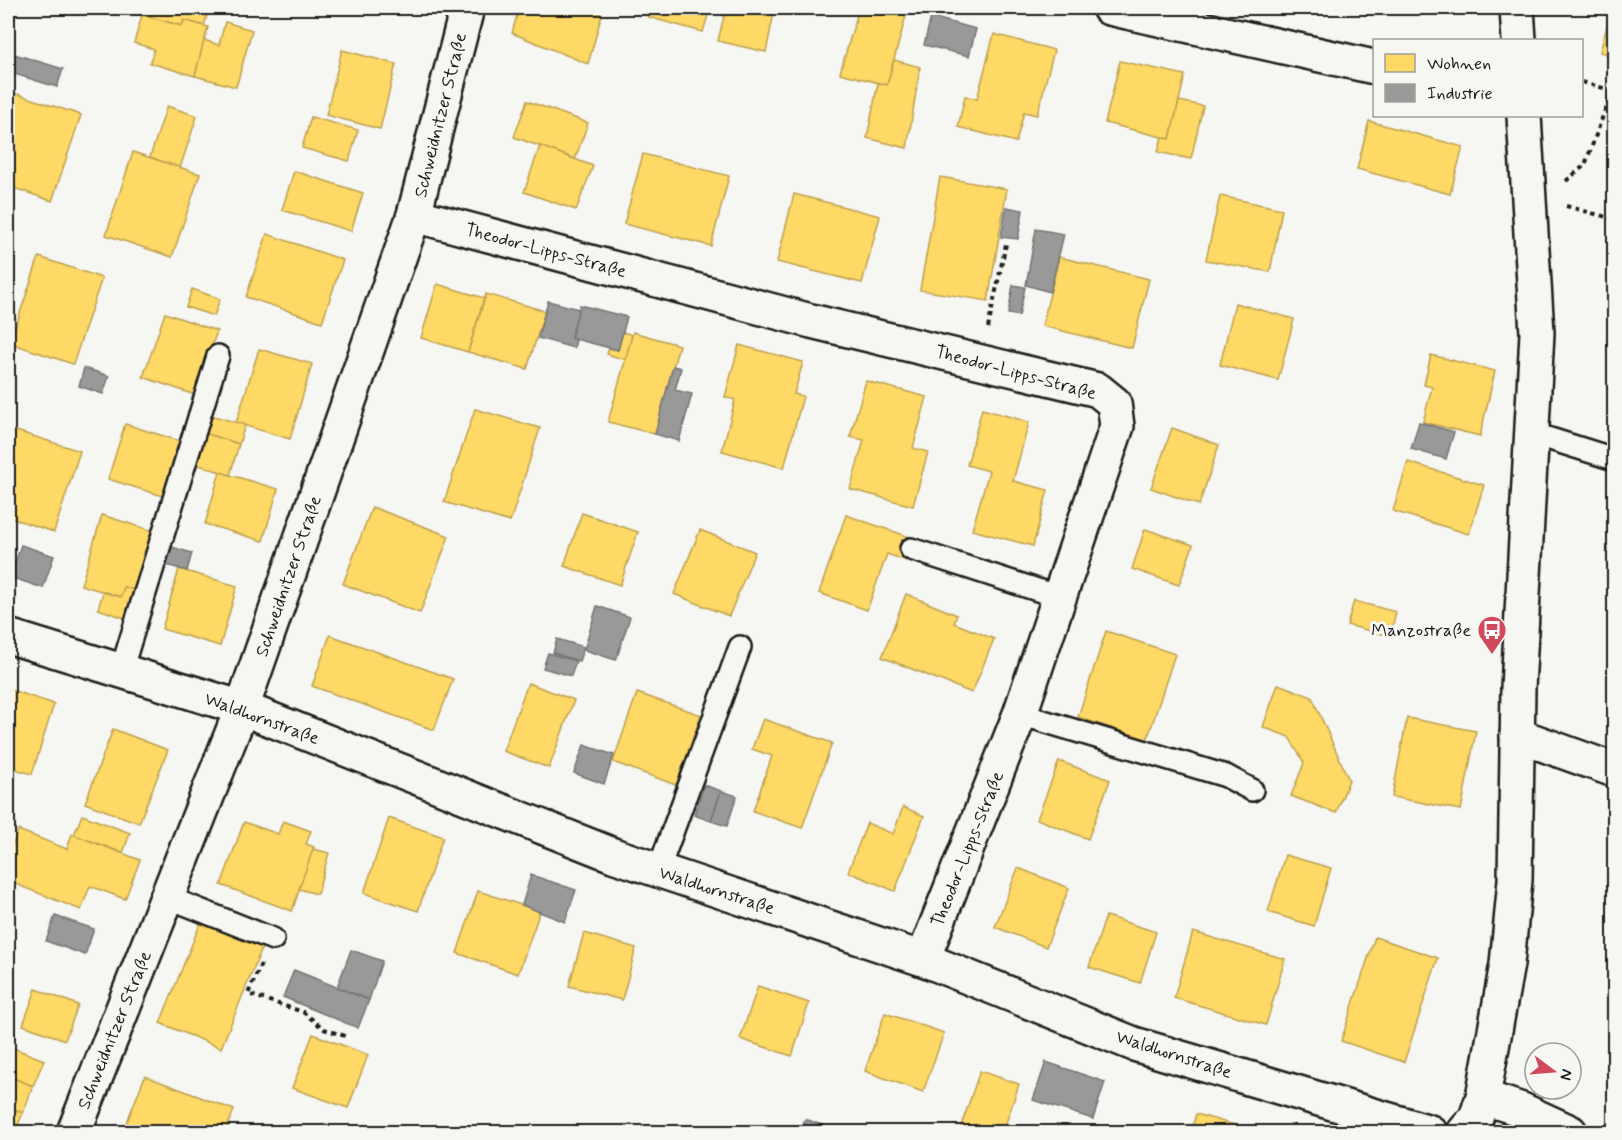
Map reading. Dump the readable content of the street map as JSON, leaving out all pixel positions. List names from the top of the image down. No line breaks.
{"streets":{"street":["Schweidnitzer Straße","Theodor-Lipps-Straße","Waldhornstraße"]},"crossings":[["Schweidnitzer Straße","Theodor-Lipps-Straße"],["Schweidnitzer Straße","Waldhornstraße"],["Theodor-Lipps-Straße","Waldhornstraße"]],"places":{"bus stop":["Manzostraße"]},"legend":["Wohnen","Industrie"],"north":"right"}
